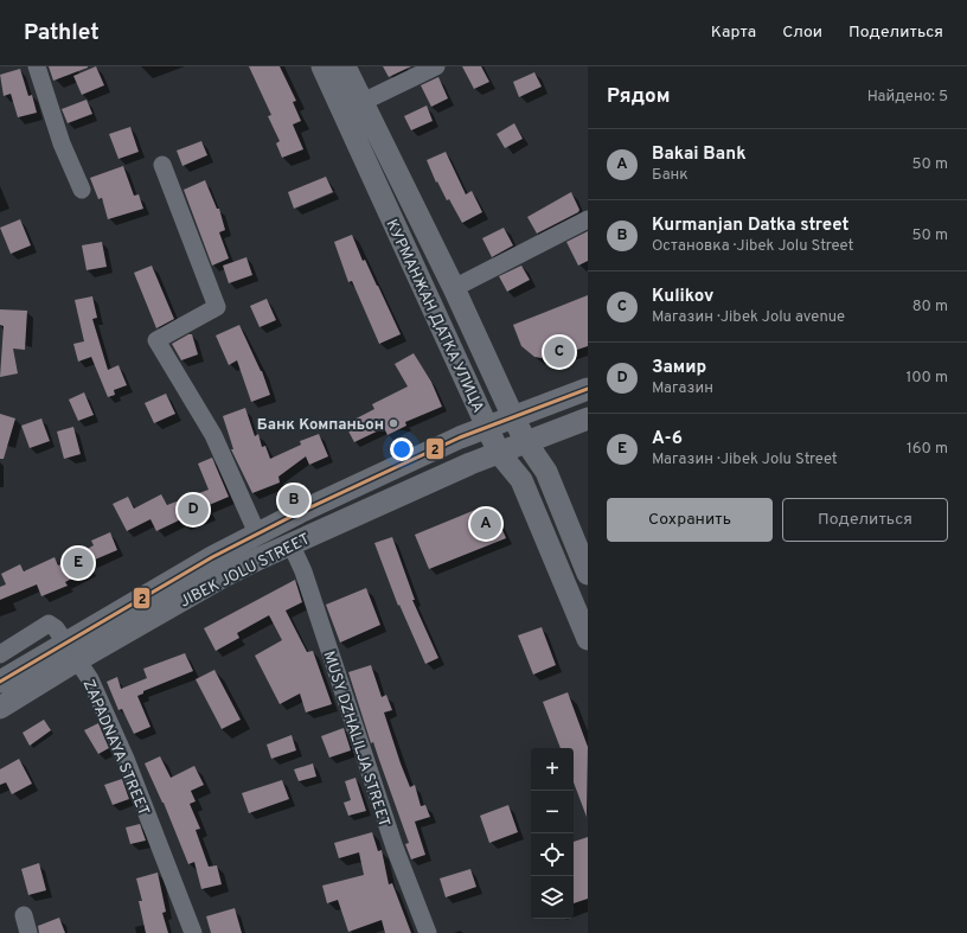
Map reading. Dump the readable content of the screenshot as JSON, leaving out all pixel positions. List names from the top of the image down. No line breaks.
{"streets":{"main road":["КУРМАНЖАН ДАТКА УЛИЦА","JIBEK JOLU STREET"],"street":["MUSY DZHALILJA STREET","ZAPADNAYA STREET"]},"crossings":[["КУРМАНЖАН ДАТКА УЛИЦА","JIBEK JOLU STREET"],["JIBEK JOLU STREET","MUSY DZHALILJA STREET"],["JIBEK JOLU STREET","ZAPADNAYA STREET"]],"places":["Банк Компаньон"],"lines":["transit line 2"],"page":{"header":"Pathlet","nav":["Карта","Слои","Поделиться"],"heading":["Рядом","Найдено: 5"],"list":[{"mark":"A","name":"Bakai Bank","note":"Банк","value":"50 m"},{"mark":"B","name":"Kurmanjan Datka street","note":"Остановка · Jibek Jolu Street","value":"50 m"},{"mark":"C","name":"Kulikov","note":"Магазин · Jibek Jolu avenue","value":"80 m"},{"mark":"D","name":"Замир","note":"Магазин","value":"100 m"},{"mark":"E","name":"А-6","note":"Магазин · Jibek Jolu Street","value":"160 m"}],"pins":["C","B","D","A","E"],"buttons":["Сохранить","Поделиться"],"map_buttons":["+","−"]}}
